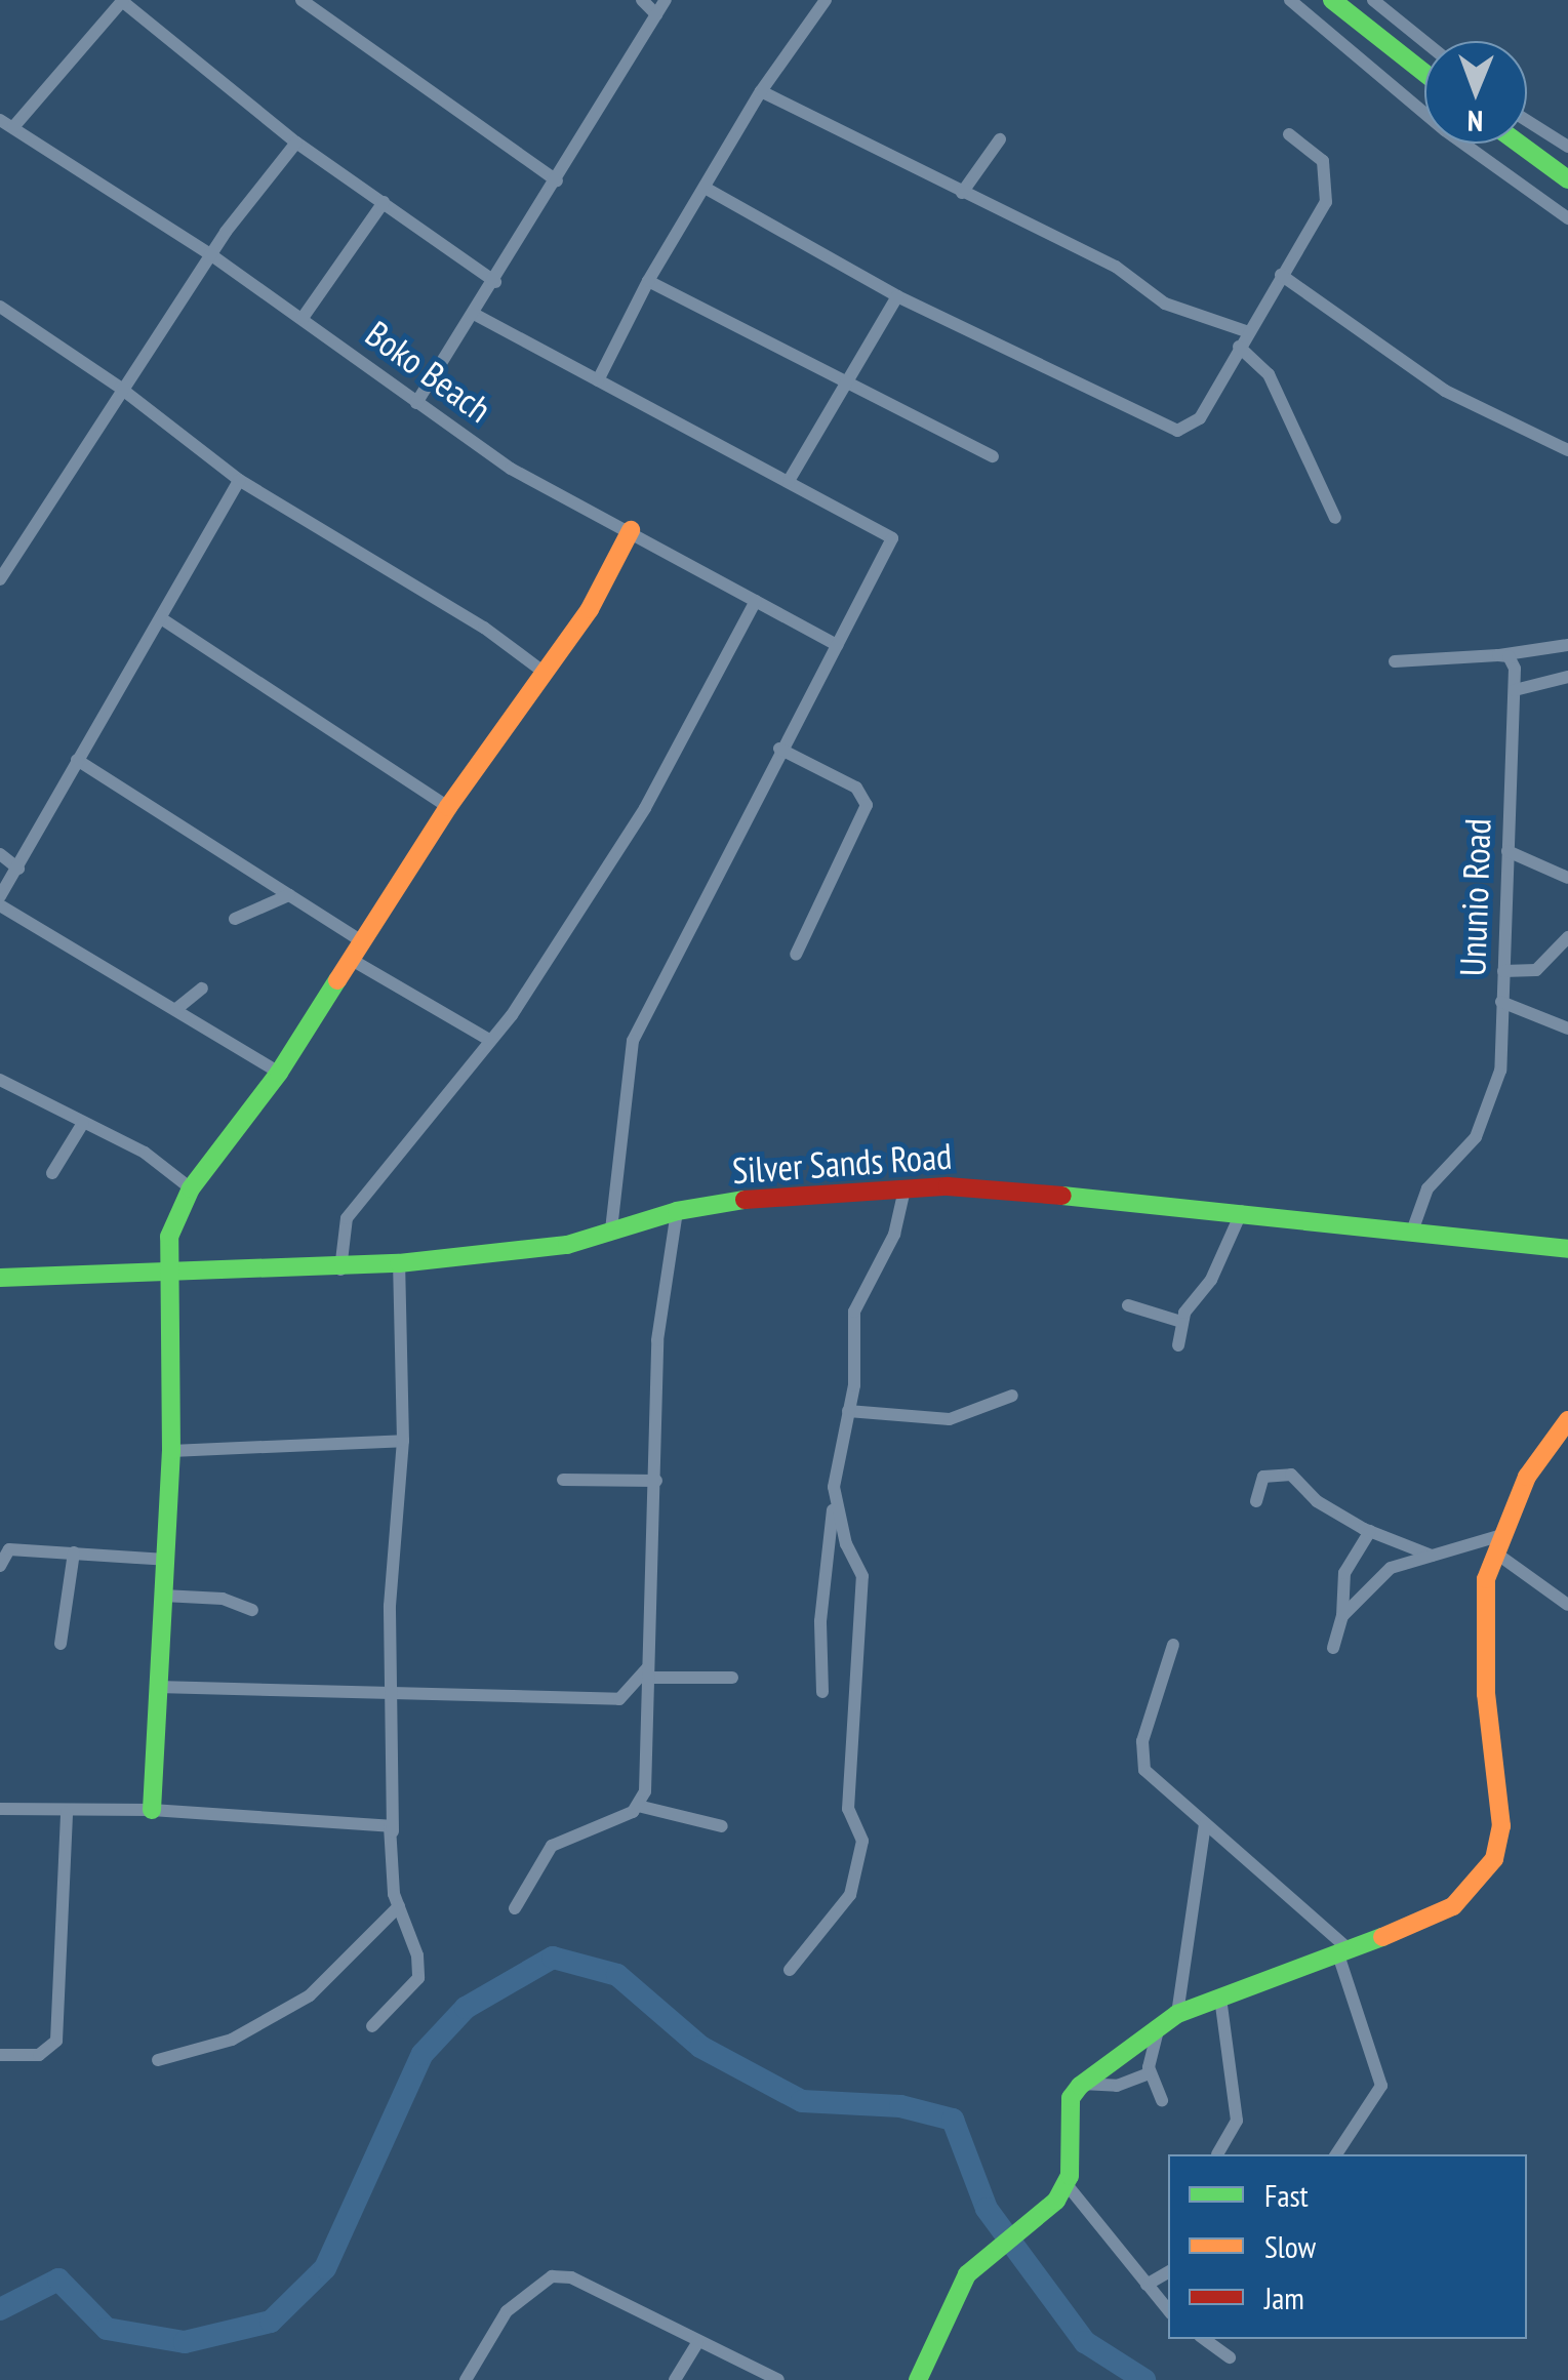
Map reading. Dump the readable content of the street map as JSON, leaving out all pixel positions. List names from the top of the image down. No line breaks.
{"streets":{"main road":["Silver Sands Road"],"street":["Boko Beach","Ununio Road"]},"crossings":[["Ununio Road","Silver Sands Road"]],"legend":["Fast","Slow","Jam"],"north":"bottom"}
